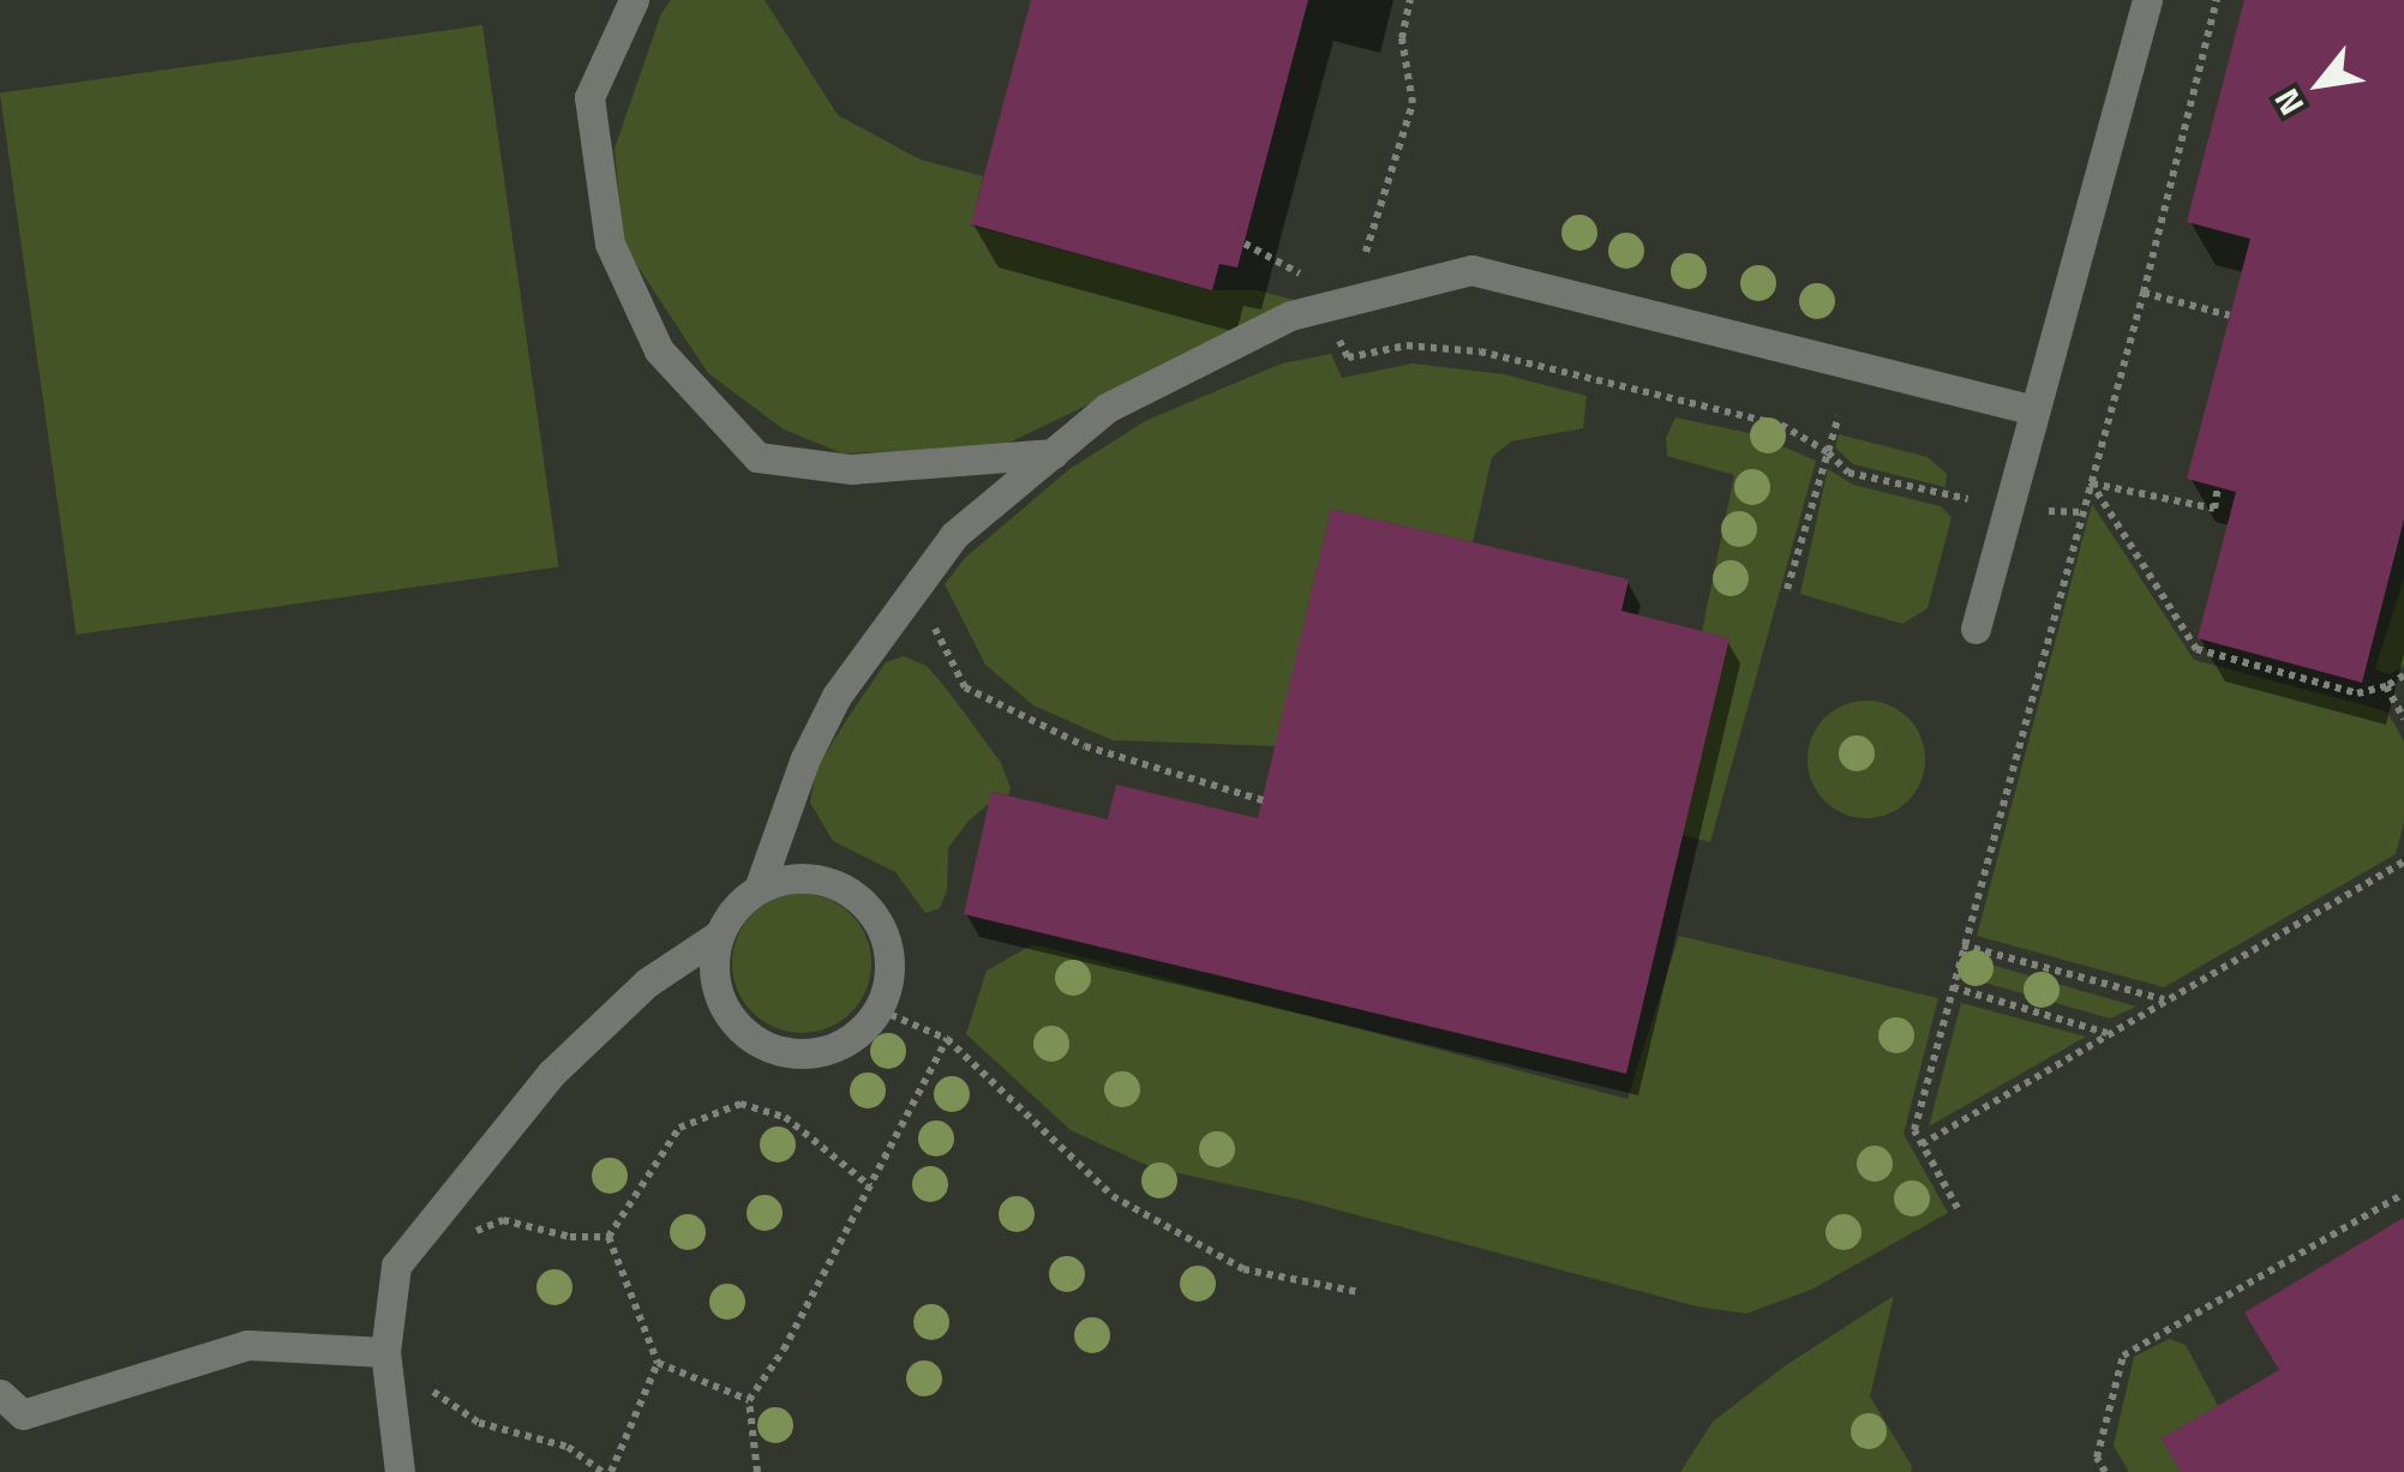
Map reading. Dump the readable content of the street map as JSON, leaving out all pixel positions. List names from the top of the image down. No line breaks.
{"north":"bottom left"}
